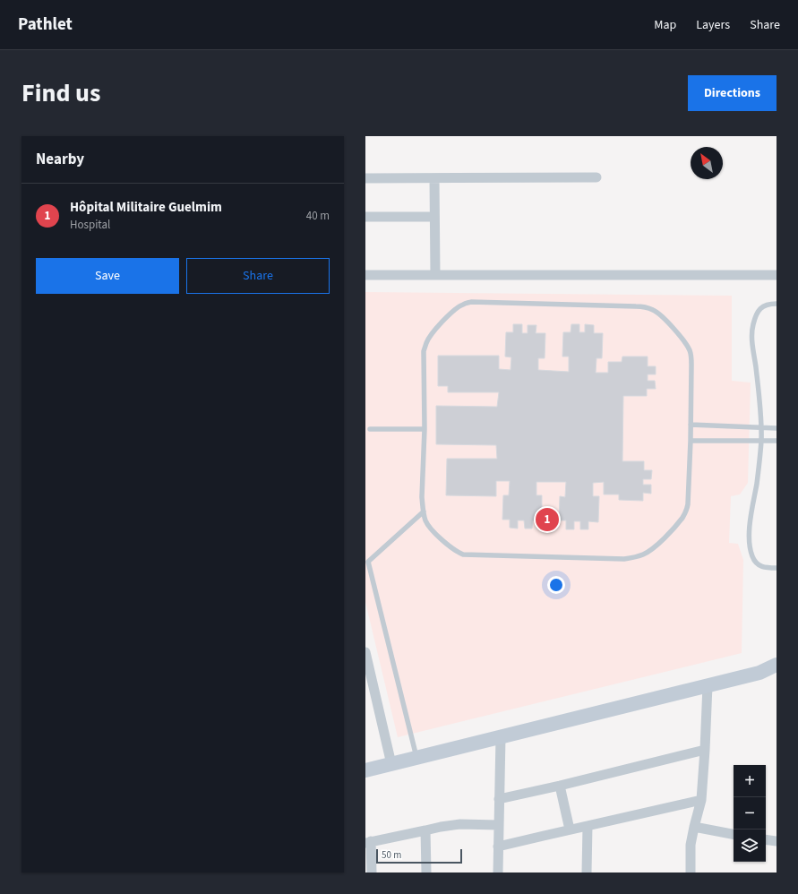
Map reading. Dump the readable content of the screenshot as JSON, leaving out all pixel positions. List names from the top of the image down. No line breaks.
{"scale_bar":"50 m","north":"top left","page":{"header":"Pathlet","nav":["Map","Layers","Share"],"title":"Find us","buttons":["Directions",["Save","Share"]],"heading":"Nearby","list":[{"mark":"1","name":"Hôpital Militaire Guelmim","note":"Hospital","value":"40 m"}],"pins":"1","map_buttons":["+","−"],"scale":"50 m"}}
